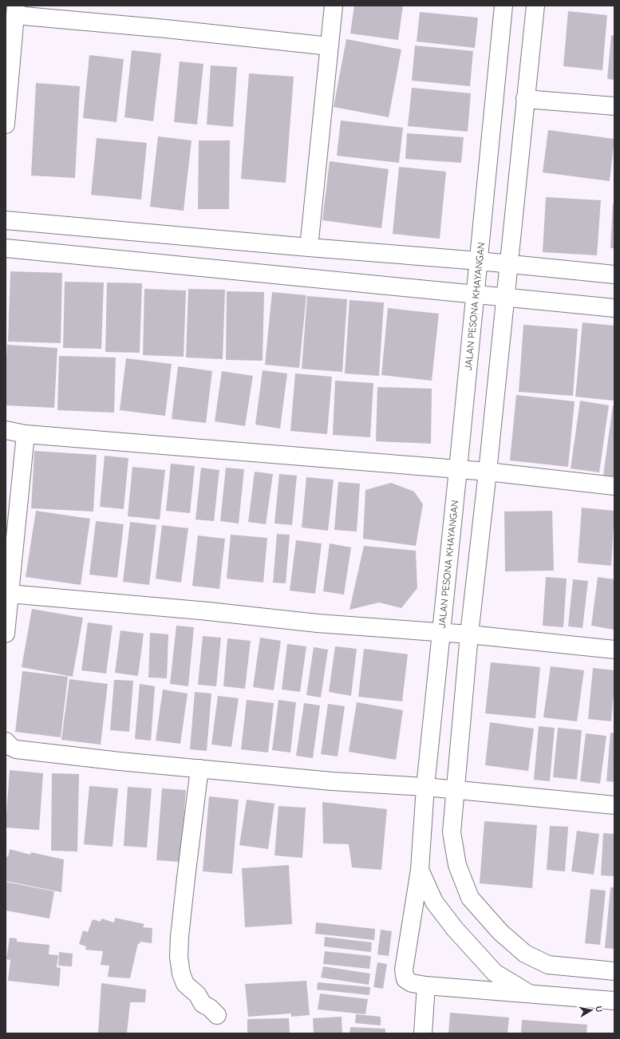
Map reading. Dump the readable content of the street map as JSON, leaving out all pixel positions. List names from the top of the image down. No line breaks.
{"streets":{"street":["JALAN PESONA KHAYANGAN"]},"north":"right"}
